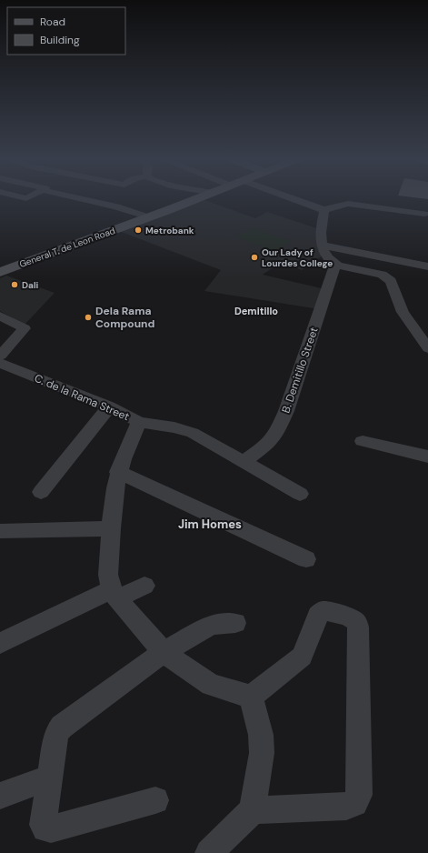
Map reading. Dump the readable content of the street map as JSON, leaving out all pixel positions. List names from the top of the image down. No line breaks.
{"streets":{"main road":["General T. de Leon Road"],"street":["B. Demitillo Street","C. de la Rama Street"]},"districts":["Demitillo","Jim Homes"],"places":["Metrobank","Our Lady of Lourdes College","Dali","Dela Rama Compound"],"legend":["Road","Building"]}
